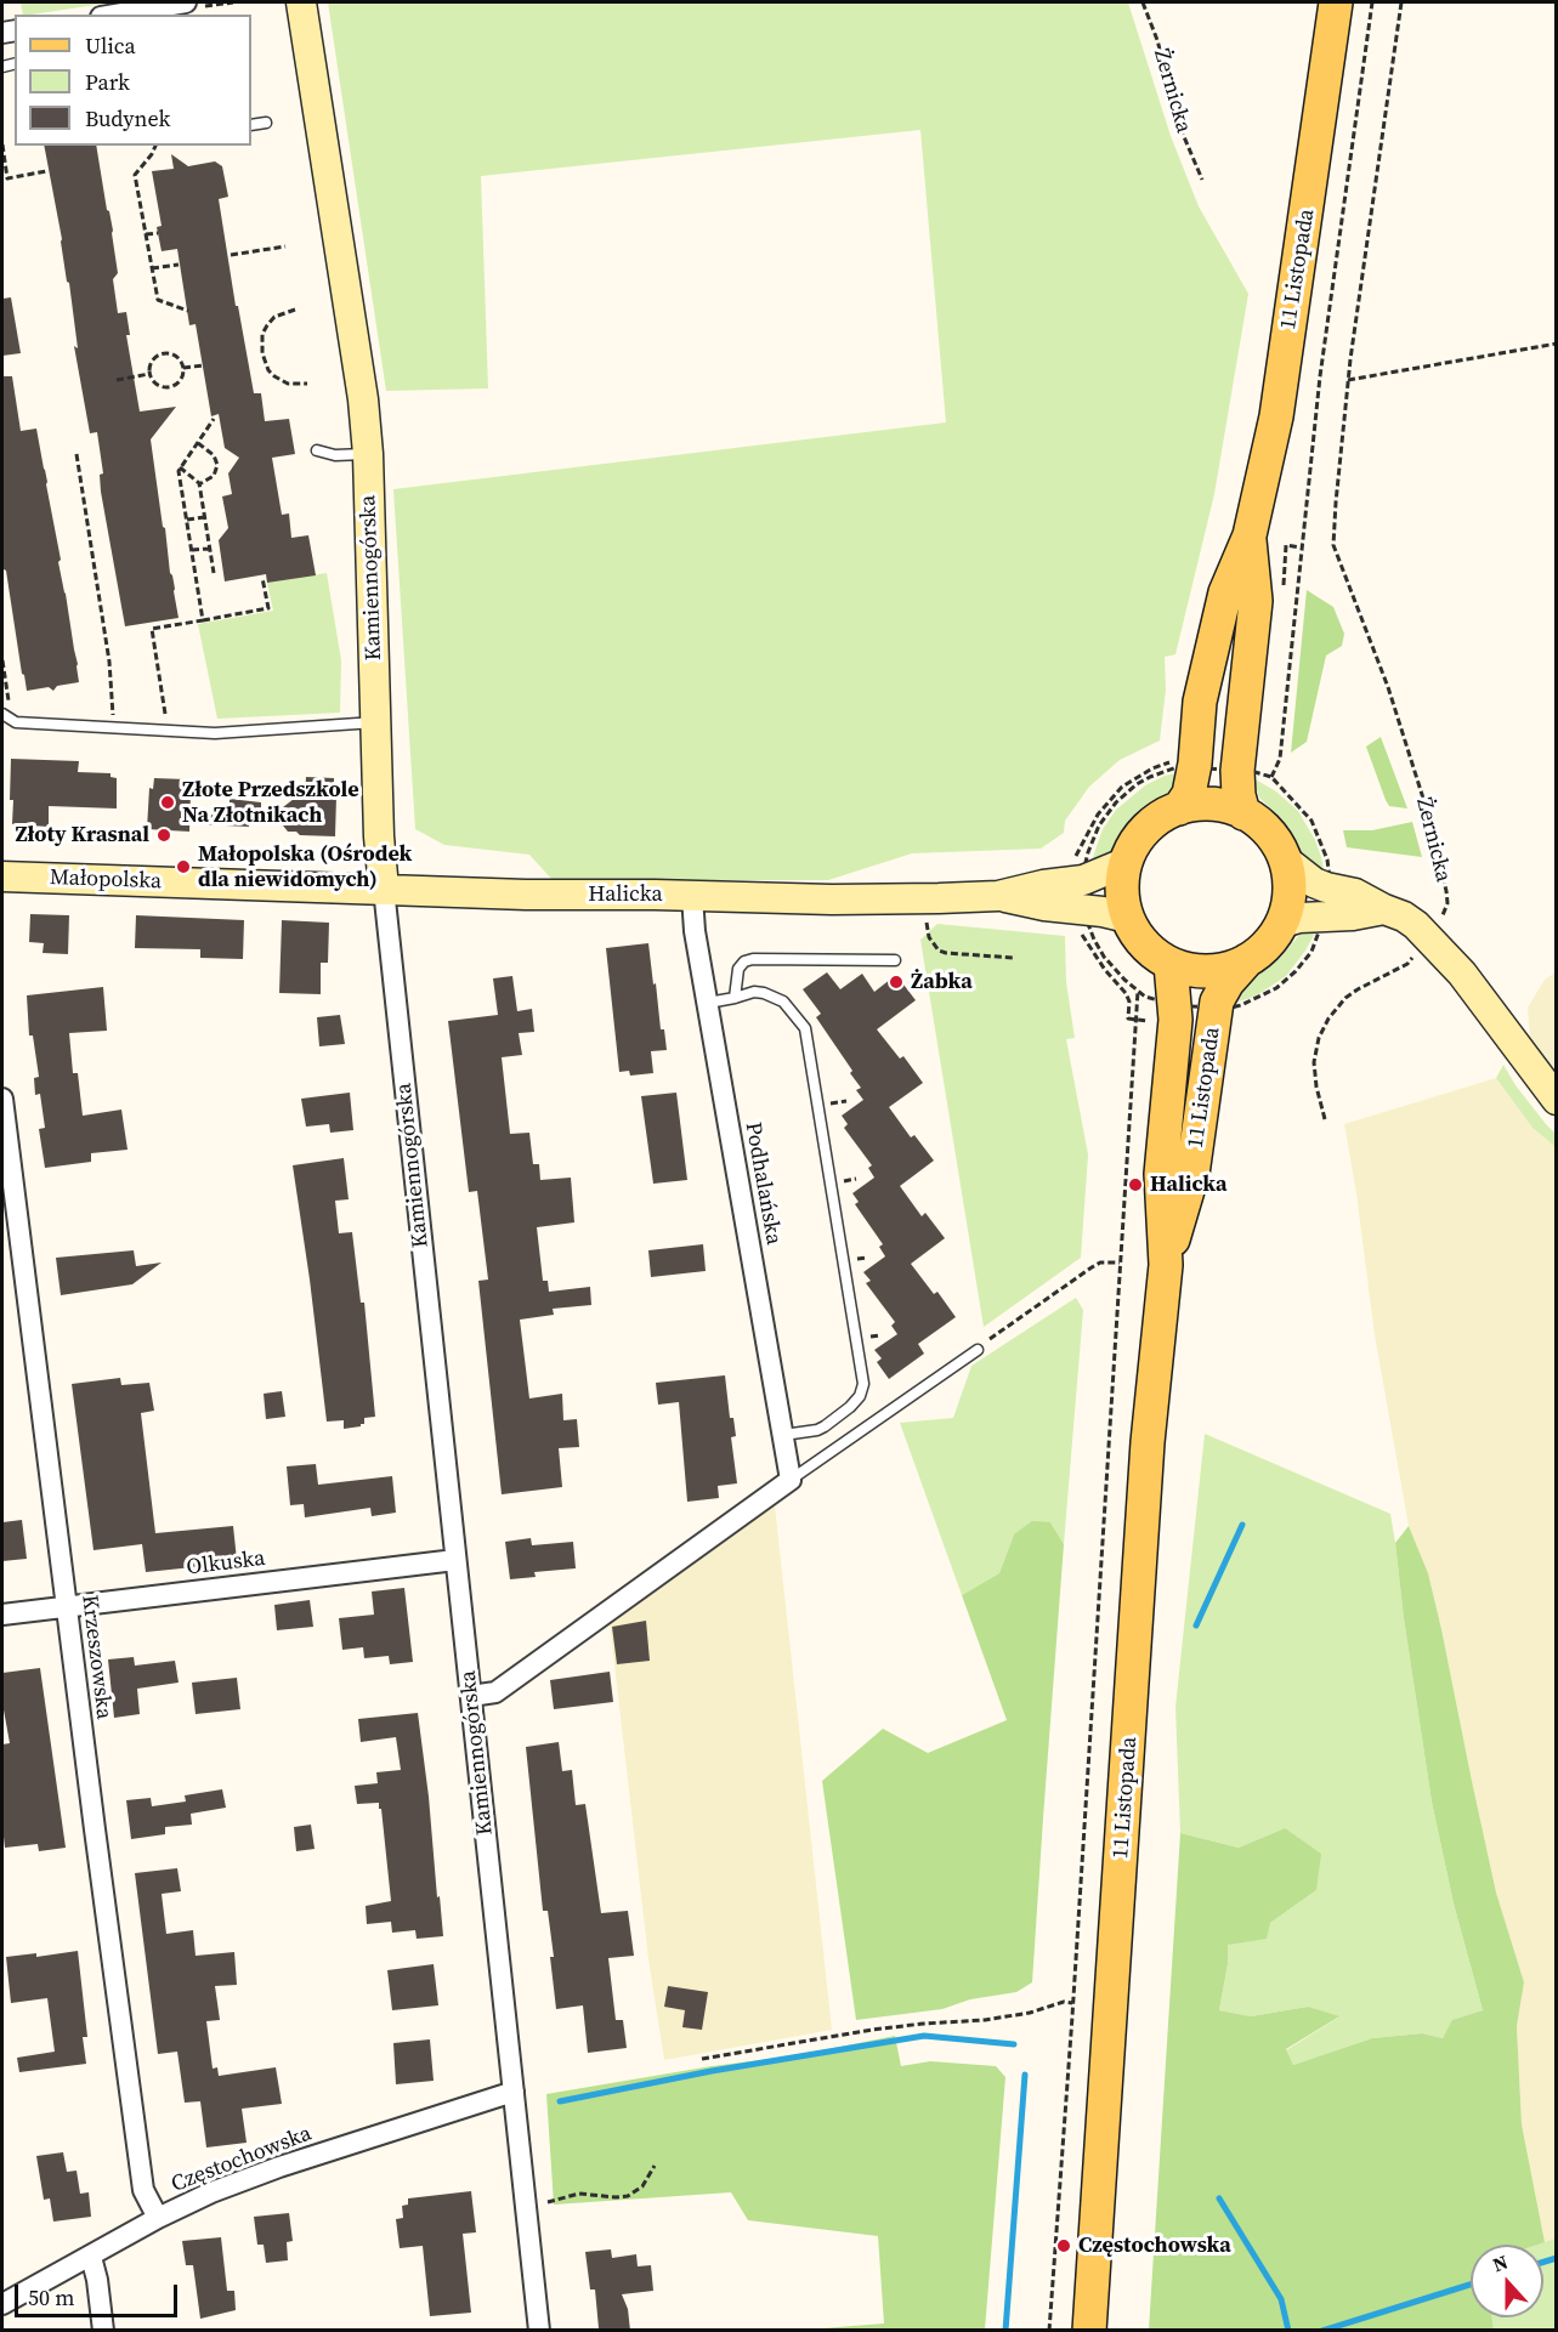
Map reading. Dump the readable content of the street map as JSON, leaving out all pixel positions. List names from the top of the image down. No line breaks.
{"streets":{"main road":["11 Listopada"],"street":["Kamiennogórska","Małopolska","Halicka","Podhalańska","Olkuska","Krzeszowska","Częstochowska"],"path":["Żernicka"]},"crossings":[["11 Listopada","Halicka"],["Kamiennogórska","Małopolska"],["Kamiennogórska","Halicka"],["Kamiennogórska","Olkuska"],["Kamiennogórska","Częstochowska"],["Małopolska","Halicka"],["Halicka","Podhalańska"],["Olkuska","Krzeszowska"],["Krzeszowska","Częstochowska"]],"places":["Złote Przedszkole Na Złotnikach","Złoty Krasnal","Małopolska (Ośrodek dla niewidomych)","Żabka","Halicka","Częstochowska"],"legend":["Ulica","Park","Budynek"],"scale_bar":"50 m","north":"top"}
